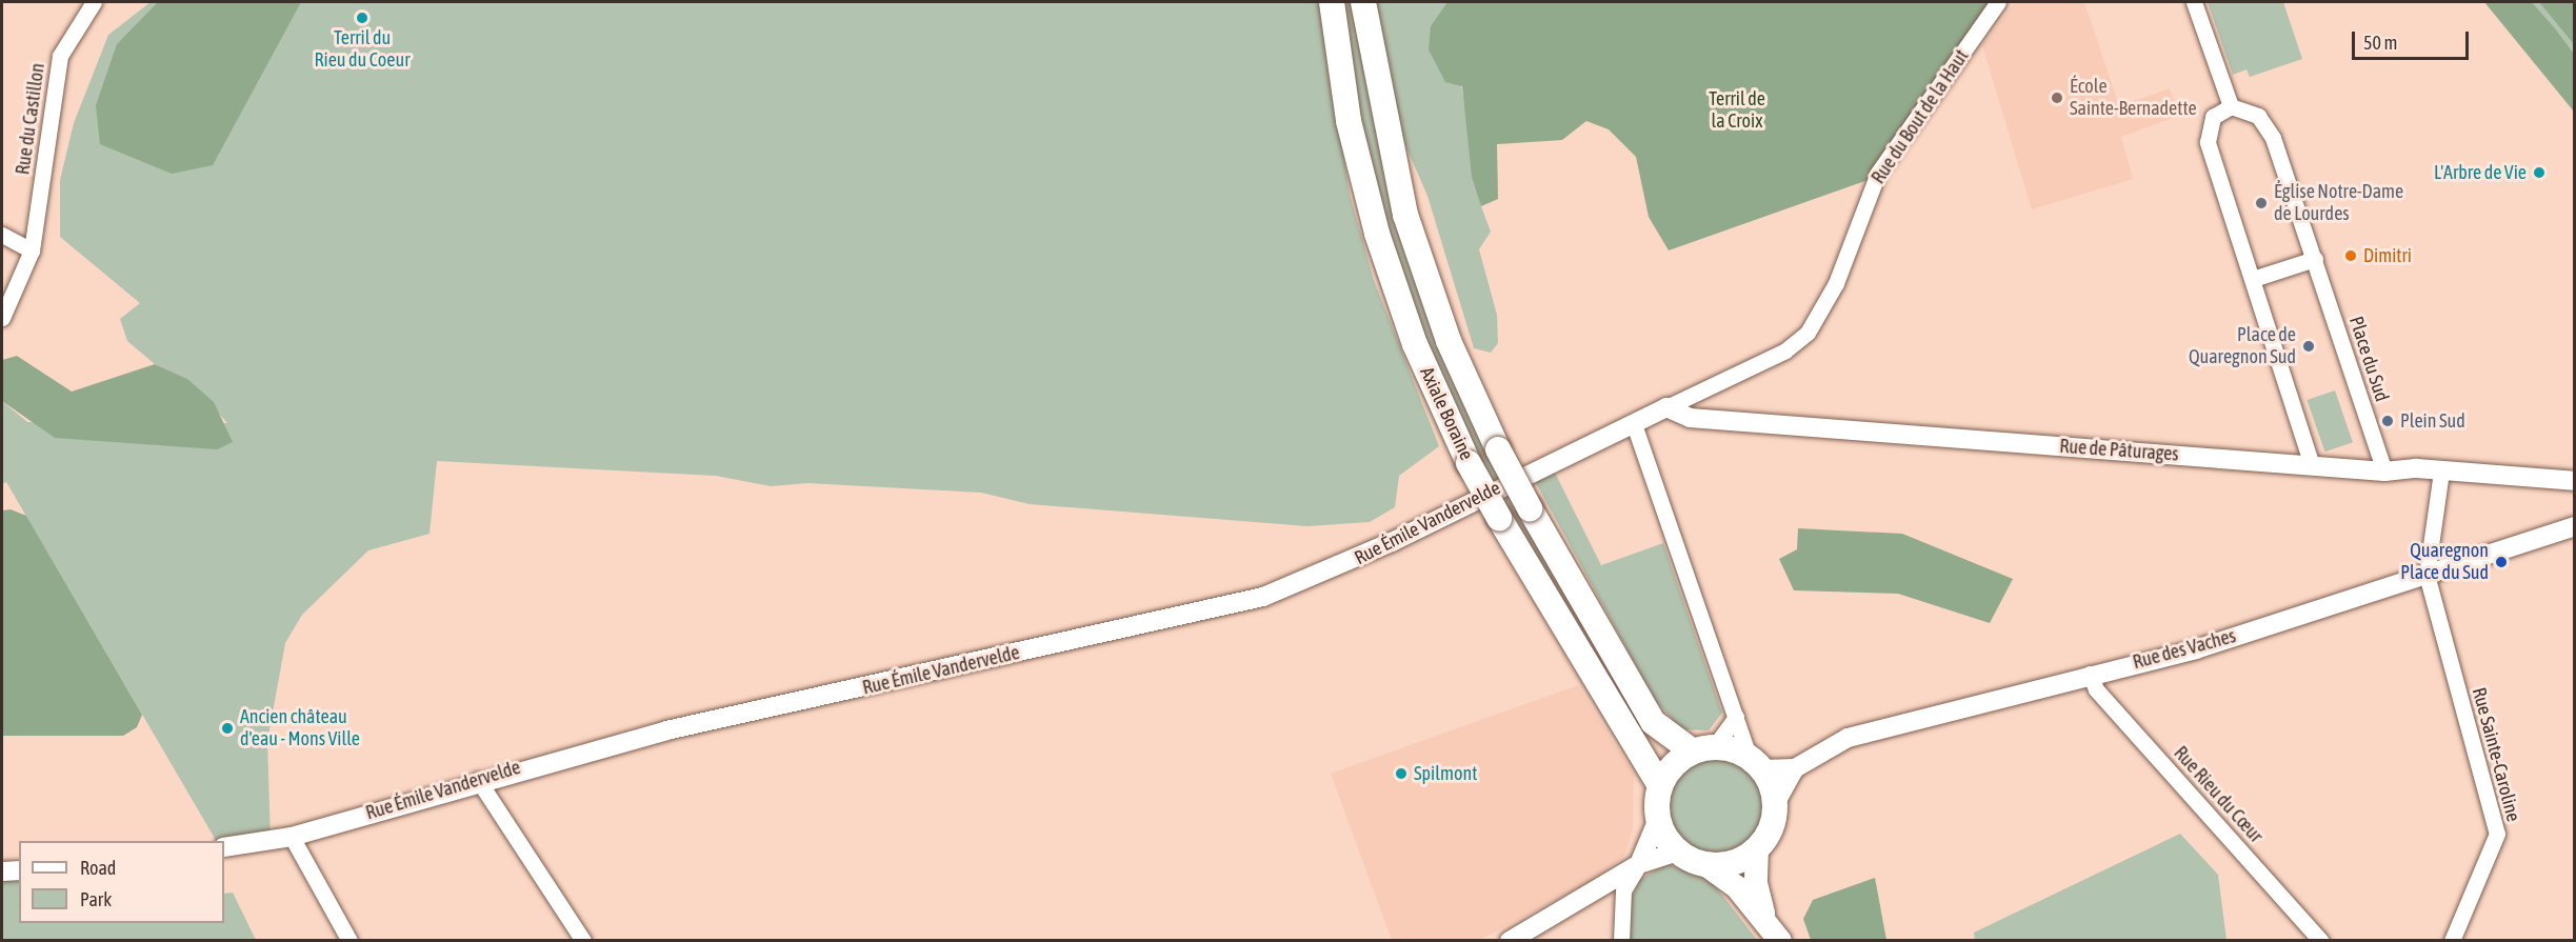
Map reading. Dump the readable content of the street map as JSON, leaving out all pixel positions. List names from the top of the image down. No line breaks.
{"streets":{"highway":["Axiale Boraine"],"street":["Rue du Bout de la Haut","Rue du Castillon","Place du Sud","Rue de Pâturages","Rue Émile Vandervelde","Rue des Vaches","Rue Sainte-Caroline","Rue Rieu du Cœur"]},"crossings":[["Rue du Bout de la Haut","Rue de Pâturages"],["Rue du Bout de la Haut","Rue Émile Vandervelde"],["Place du Sud","Rue de Pâturages"],["Rue des Vaches","Rue Sainte-Caroline"],["Rue des Vaches","Rue Rieu du Cœur"]],"parks":["Terril de la Croix"],"places":["Terril du Rieu du Coeur","École Sainte-Bernadette","L'Arbre de Vie","Église Notre-Dame de Lourdes","Dimitri","Place de Quaregnon Sud","Plein Sud","Quaregnon Place du Sud","Ancien château d'eau - Mons Ville","Spilmont"],"legend":["Road","Park"],"scale_bar":"50 m"}
